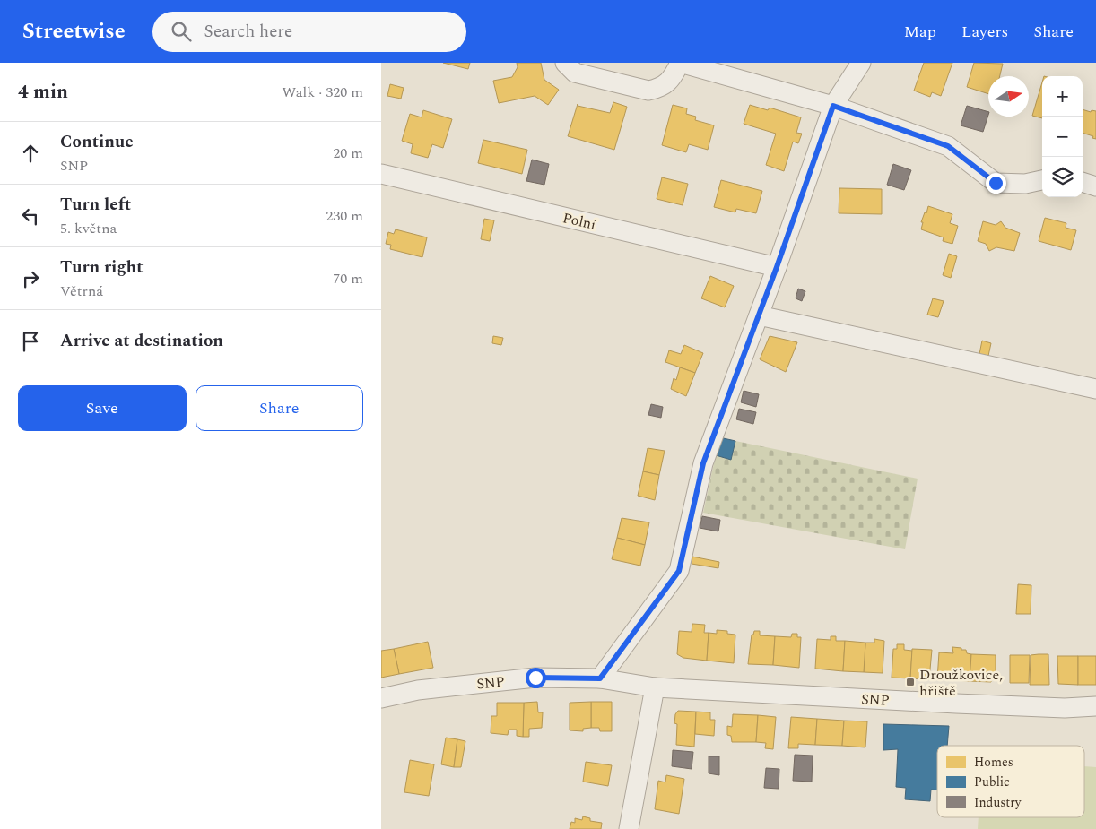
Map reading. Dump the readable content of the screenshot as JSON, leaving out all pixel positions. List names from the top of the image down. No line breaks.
{"streets":{"street":["Polní","SNP"]},"places":{"transit":["Droužkovice, hřiště"]},"legend":["Homes","Public","Industry"],"north":"right","page":{"header":"Streetwise","search":"Search here","nav":["Map","Layers","Share"],"heading":["4 min","Walk · 320 m"],"map_buttons":["+","−"],"list":[["Continue","SNP","20 m"],["Turn left","5. května","230 m"],["Turn right","Větrná","70 m"],"Arrive at destination"],"buttons":["Save","Share"]}}
